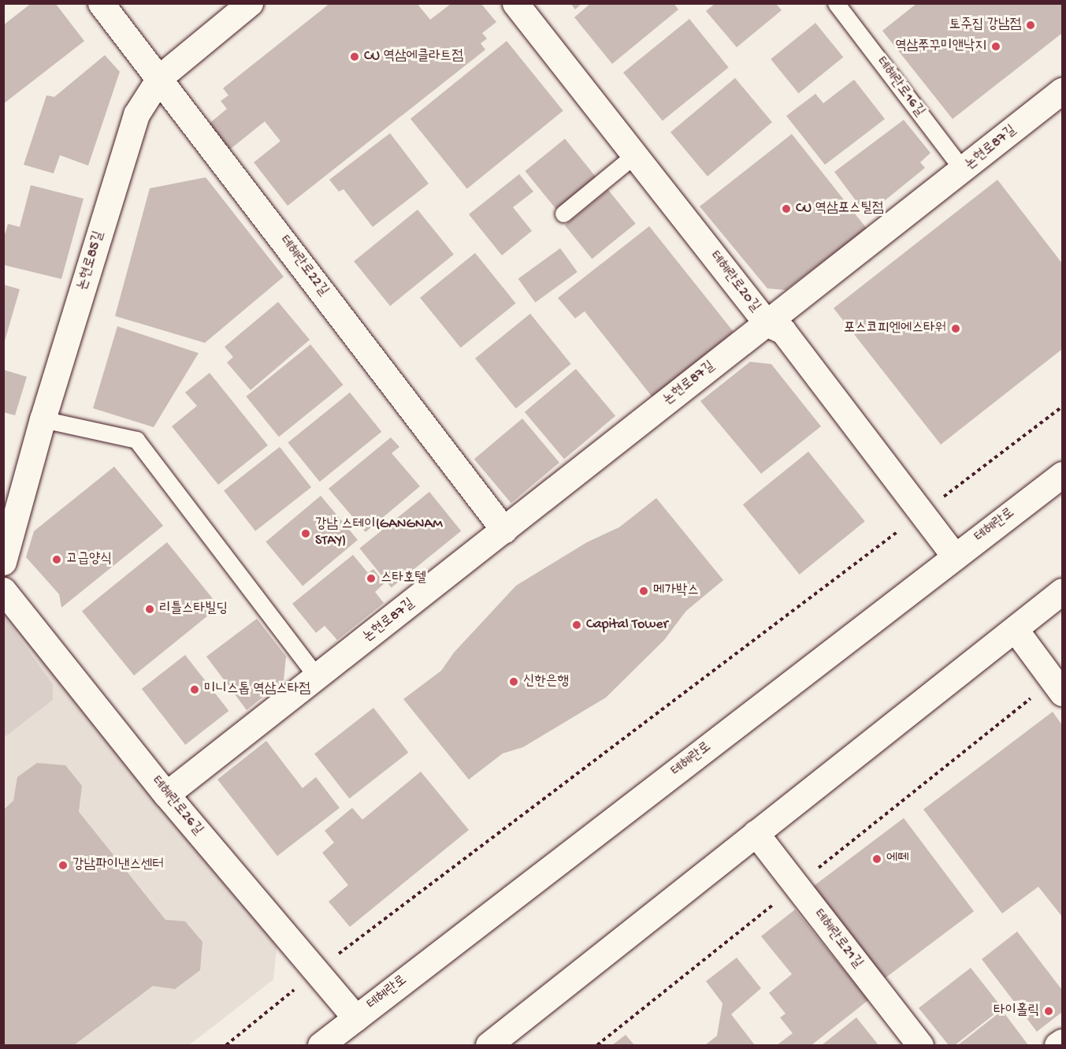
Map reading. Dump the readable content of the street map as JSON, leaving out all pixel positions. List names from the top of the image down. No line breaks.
{"streets":{"street":["논현로87길","논현로85길","테헤란로22길","테헤란로20길","테헤란로","테헤란로26길","테헤란로21길"],"lane":["테헤란로16길"]},"crossings":[["테헤란로16길","논현로87길"],["논현로87길","테헤란로22길"],["논현로87길","테헤란로20길"],["논현로87길","테헤란로26길"],["논현로85길","테헤란로22길"],["테헤란로20길","테헤란로"],["테헤란로","테헤란로26길"]],"places":["토주집 강남점","역삼쭈꾸미앤낙지","CU 역삼에클라트점","CU 역삼포스틸점","포스코피엔에스타워","강남 스테이(GANGNAM STAY)","고급양식","스타호텔","메가박스","리틀스타빌딩","Capital Tower","신한은행","미니스톱 역삼스타점","에떼","강남파이낸스센터","타이홀릭"]}
